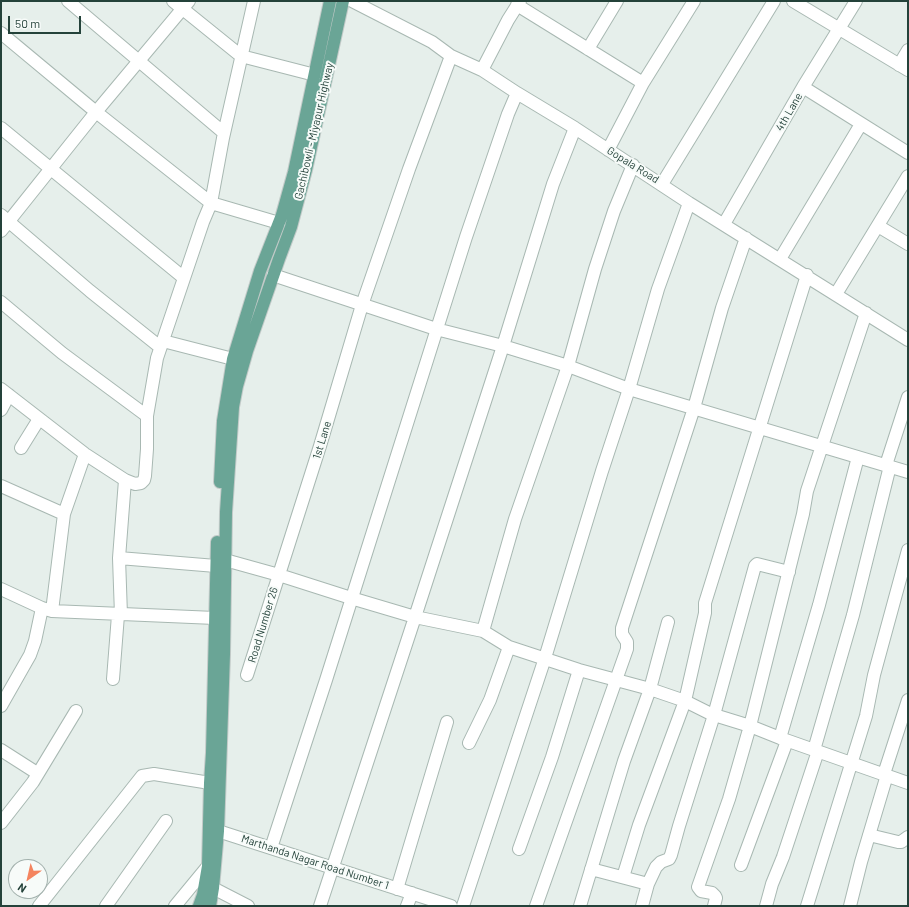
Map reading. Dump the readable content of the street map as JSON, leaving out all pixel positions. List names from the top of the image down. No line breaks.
{"streets":{"main road":["Gachibowli - Miyapur Highway"],"street":["4th Lane","Gopala Road","1st Lane","Road Number 26","Marthanda Nagar Road Number 1"]},"crossings":[["4th Lane","Gopala Road"],["Gopala Road","1st Lane"],["1st Lane","Road Number 26"]],"scale_bar":"50 m","north":"bottom left"}
